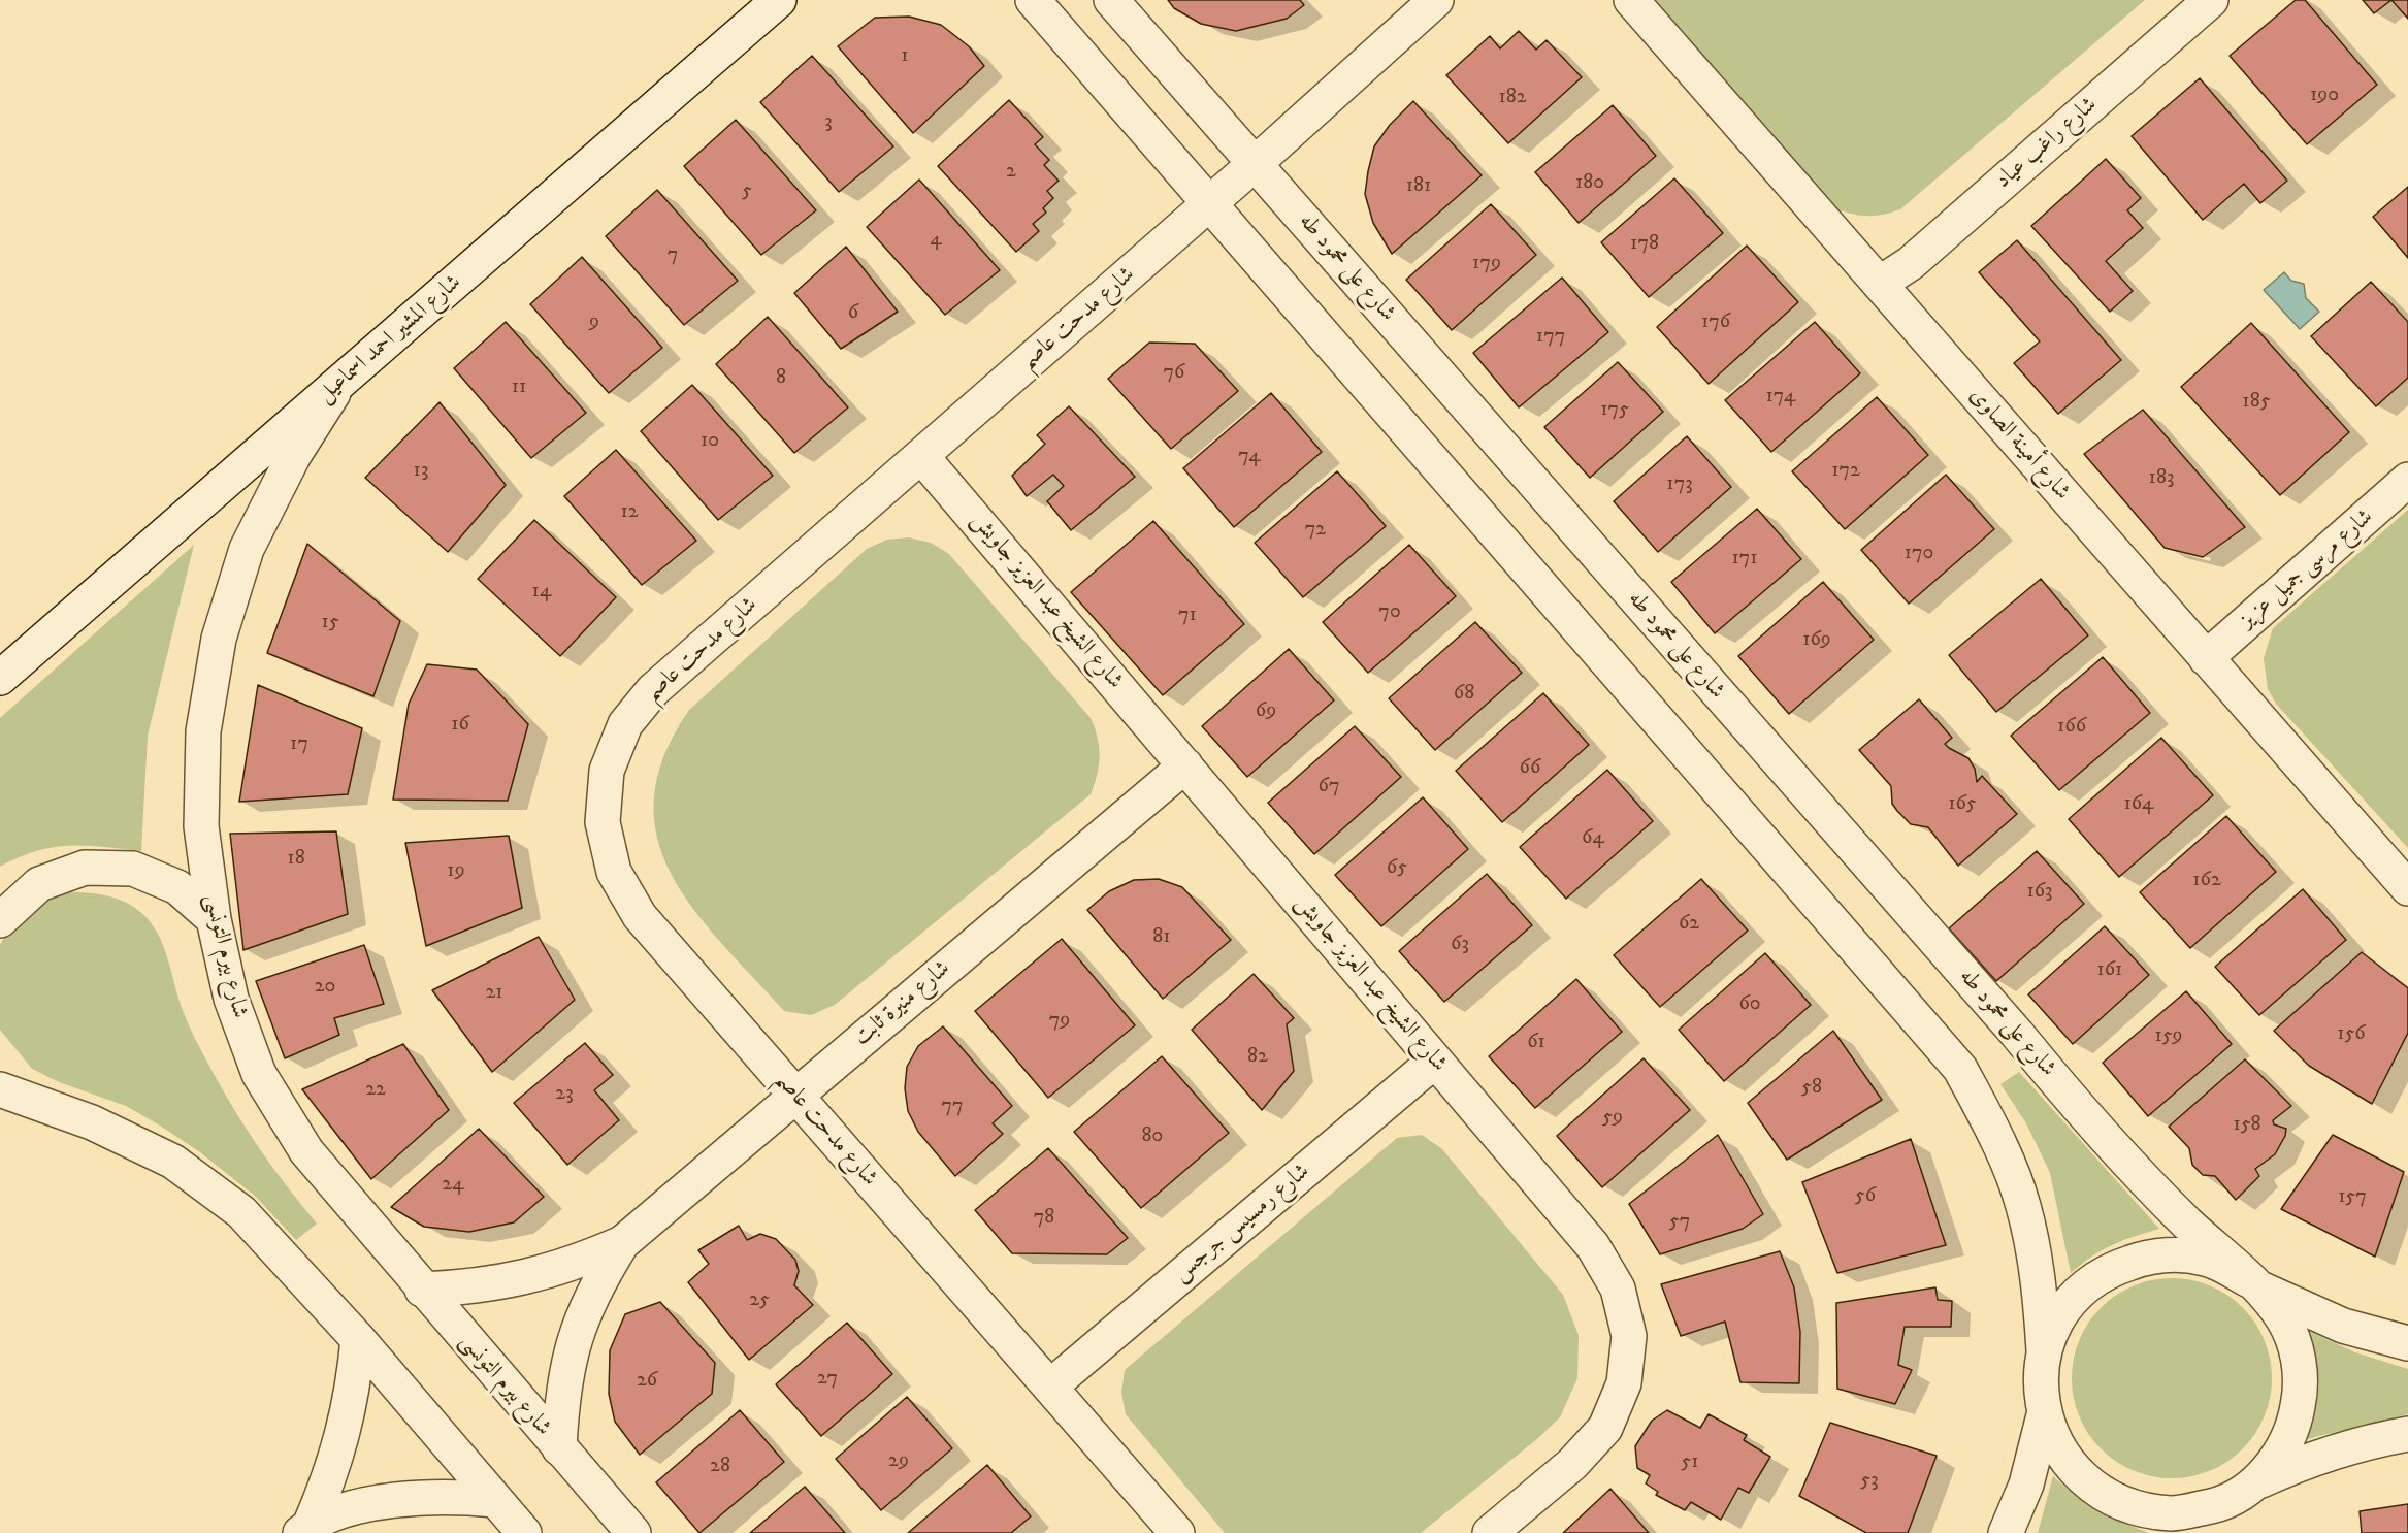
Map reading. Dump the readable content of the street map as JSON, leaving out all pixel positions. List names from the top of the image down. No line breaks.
{"streets":{"street":["شارع راغب عياد","شارع على محمود طه","شارع مدحت عاصم","شارع المشير احمد اسماعيل","شارع أمينة الصاوى","شارع مرسى جميل عزيز","شارع الشيخ عبد العزيز جاويش","شارع بيرم التونسى","شارع منيرة ثابت","شارع رمسيس جرجس"]},"crossings":[["شارع راغب عياد","شارع أمينة الصاوى"],["شارع على محمود طه","شارع مدحت عاصم"],["شارع مدحت عاصم","شارع الشيخ عبد العزيز جاويش"],["شارع مدحت عاصم","شارع منيرة ثابت"],["شارع مدحت عاصم","شارع رمسيس جرجس"],["شارع المشير احمد اسماعيل","شارع بيرم التونسى"],["شارع أمينة الصاوى","شارع مرسى جميل عزيز"],["شارع الشيخ عبد العزيز جاويش","شارع منيرة ثابت"],["شارع الشيخ عبد العزيز جاويش","شارع رمسيس جرجس"],["شارع بيرم التونسى","شارع منيرة ثابت"]],"house_numbers":["1","190","182","3","2","180","181","5","4","178","7","179","6","9","176","177","76","8","11","174","185","175","10","74","13","172","183","173","12","72","170","171","14","70","71","15","169","68","69","16","166","17","66","67","165","164","64","18","65","19","162","163","62","81","63","161","20","21","60","79","156","159","61","82","58","22","23","77","59","158","80","24","56","157","78","57","25","27","26","29","51","28","53"]}
